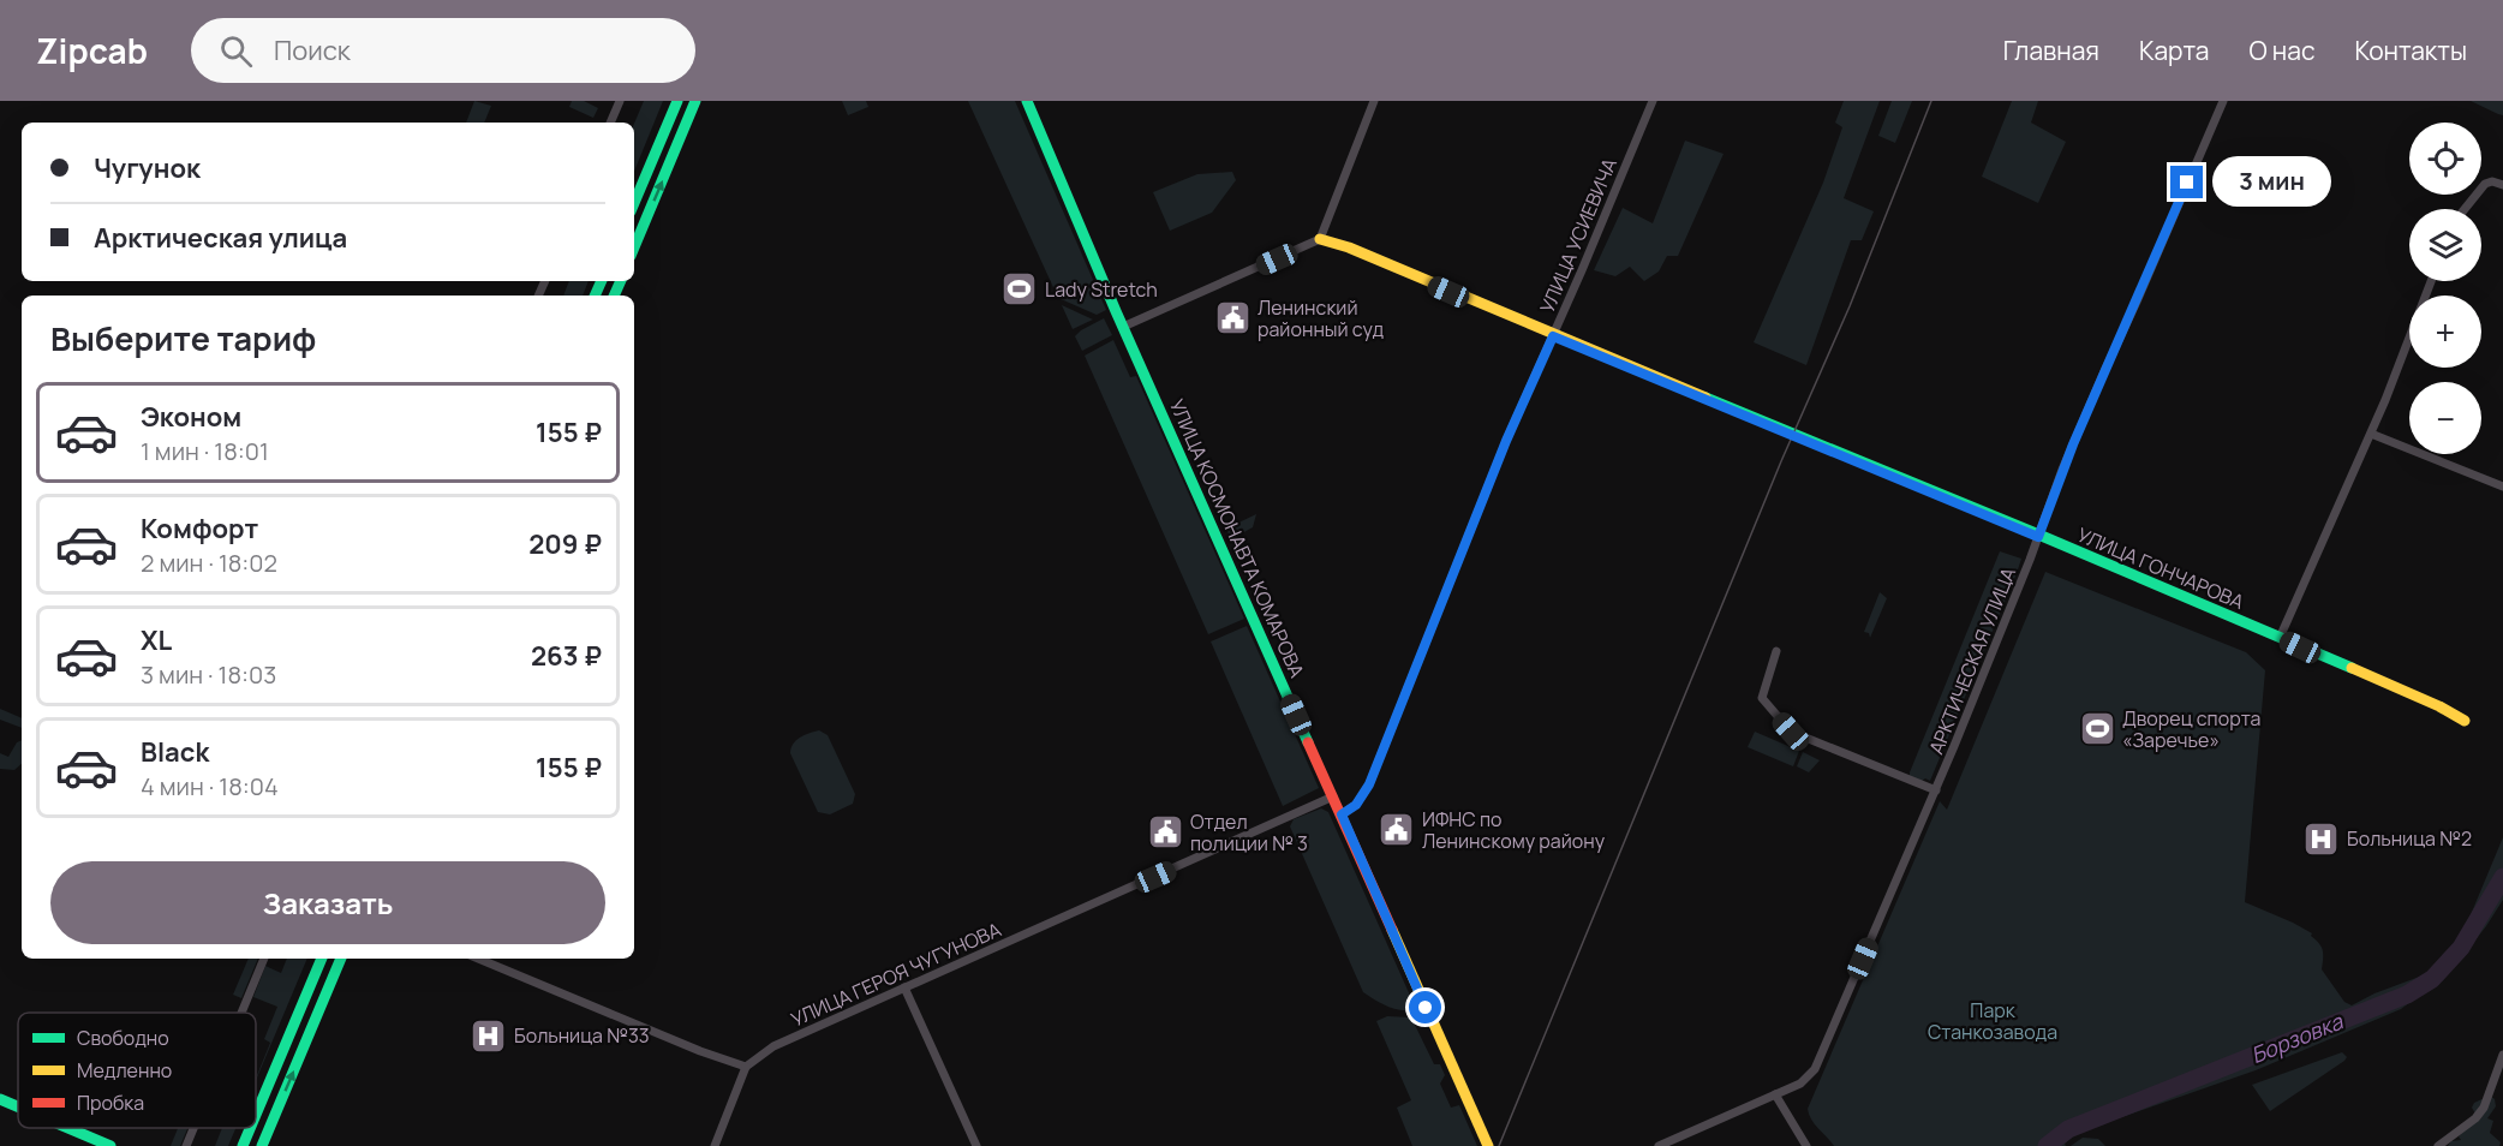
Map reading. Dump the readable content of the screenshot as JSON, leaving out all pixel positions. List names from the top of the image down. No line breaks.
{"streets":{"street":["УЛИЦА УСИЕВИЧА","УЛИЦА КОСМОНАВТА КОМАРОВА","УЛИЦА ГОНЧАРОВА","АРКТИЧЕСКАЯ УЛИЦА","УЛИЦА ГЕРОЯ ЧУГУНОВА"]},"crossings":[["УЛИЦА УСИЕВИЧА","УЛИЦА КОСМОНАВТА КОМАРОВА"],["УЛИЦА УСИЕВИЧА","УЛИЦА ГОНЧАРОВА"],["УЛИЦА КОСМОНАВТА КОМАРОВА","УЛИЦА ГЕРОЯ ЧУГУНОВА"],["УЛИЦА ГОНЧАРОВА","АРКТИЧЕСКАЯ УЛИЦА"]],"water":["Борзовка"],"parks":["Парк Станкозавода"],"places":{"sports":["Lady Stretch","Дворец спорта «Заречье»"],"public building":["Ленинский районный суд","ИФНС по Ленинскому району","Отдел полиции № 3"],"hospital":["Больница №2","Больница №33"]},"legend":["Свободно","Медленно","Пробка"],"page":{"header":"Zipcab","search":"Поиск","nav":["Главная","Карта","О нас","Контакты"],"map_buttons":["+","−"],"banner":["Чугунок","Арктическая улица"],"bubble":"3 мин","heading":"Выберите тариф","list":[{"name":"Эконом","note":"1 мин · 18:01","value":"155 ₽"},{"name":"Комфорт","note":"2 мин · 18:02","value":"209 ₽"},{"name":"XL","note":"3 мин · 18:03","value":"263 ₽"},{"name":"Black","note":"4 мин · 18:04","value":"155 ₽"}],"buttons":"Заказать"}}
